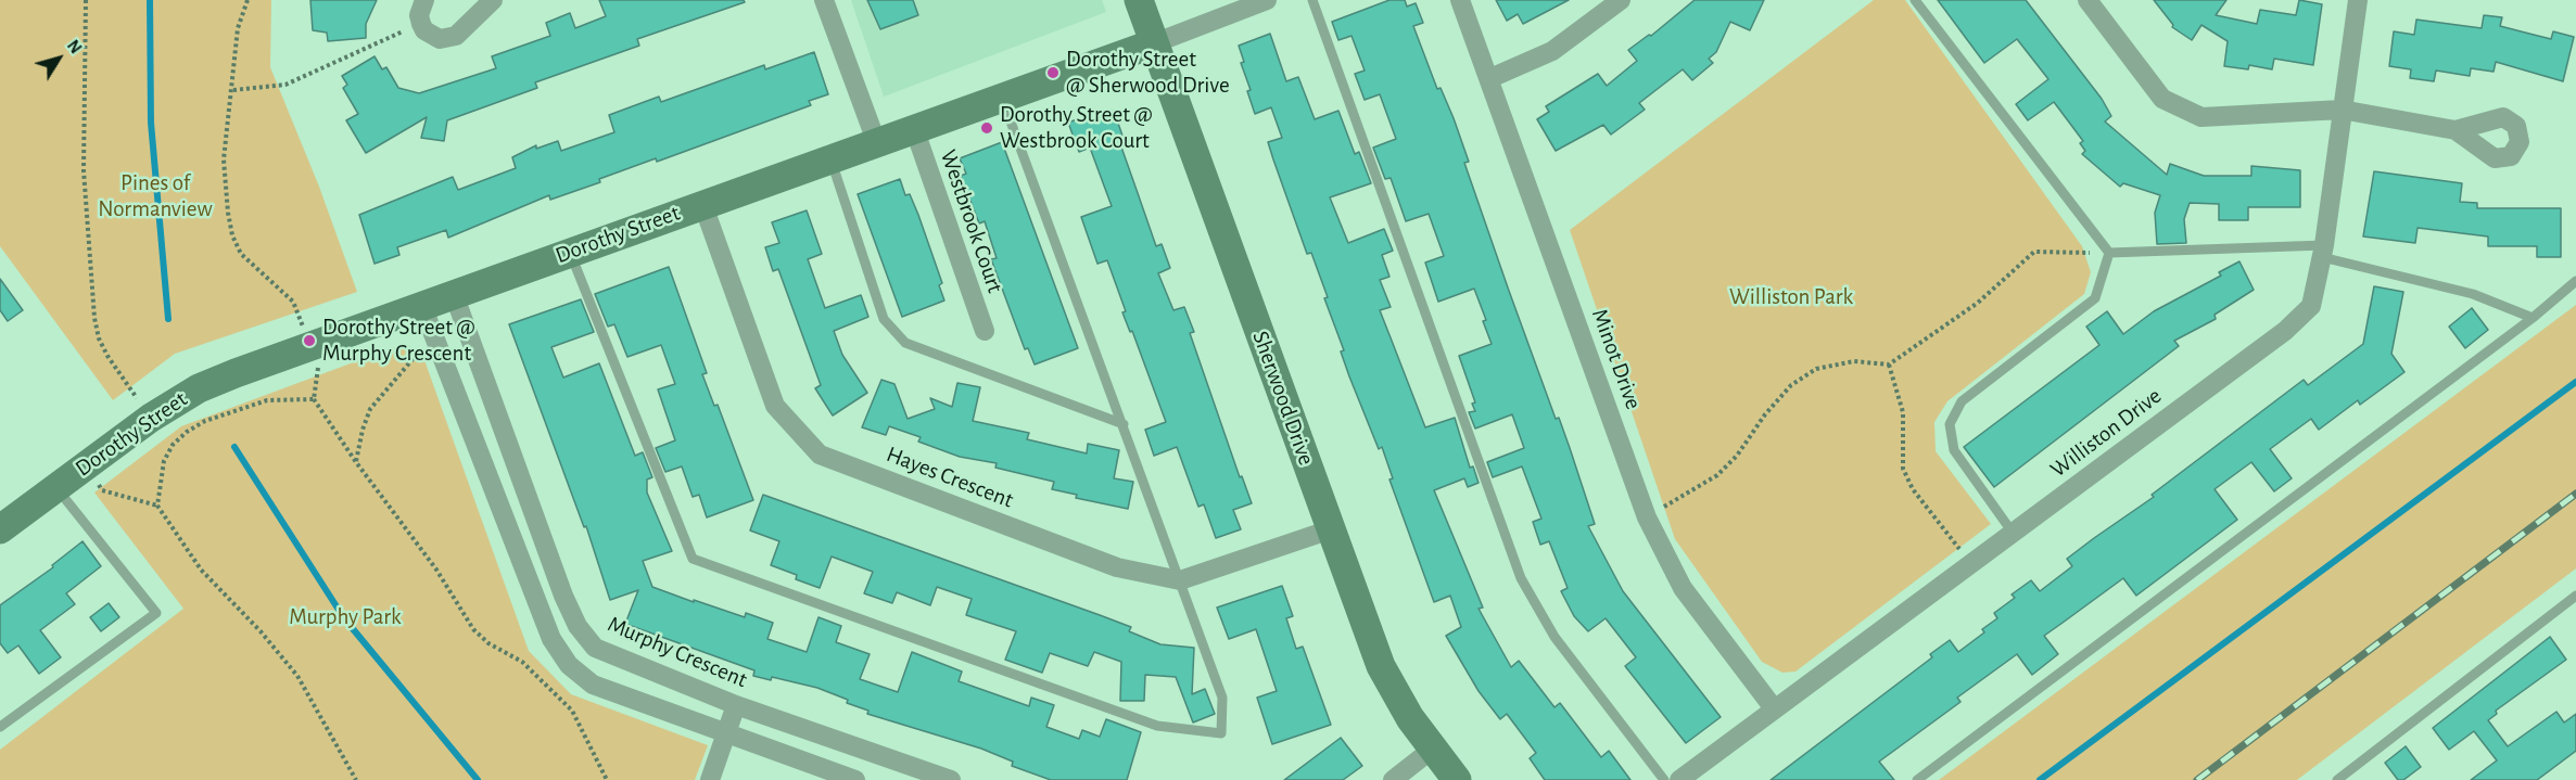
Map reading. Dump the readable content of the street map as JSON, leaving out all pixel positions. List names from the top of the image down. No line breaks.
{"streets":{"street":["Westbrook Court","Dorothy Street","Minot Drive","Sherwood Drive","Williston Drive","Hayes Crescent","Murphy Crescent"]},"crossings":[["Westbrook Court","Dorothy Street"],["Dorothy Street","Sherwood Drive"],["Dorothy Street","Hayes Crescent"],["Dorothy Street","Murphy Crescent"],["Minot Drive","Williston Drive"],["Sherwood Drive","Hayes Crescent"]],"parks":["Pines of Normanview","Williston Park","Murphy Park"],"places":["Dorothy Street @ Sherwood Drive","Dorothy Street @ Westbrook Court","Dorothy Street @ Murphy Crescent"],"north":"top right"}
